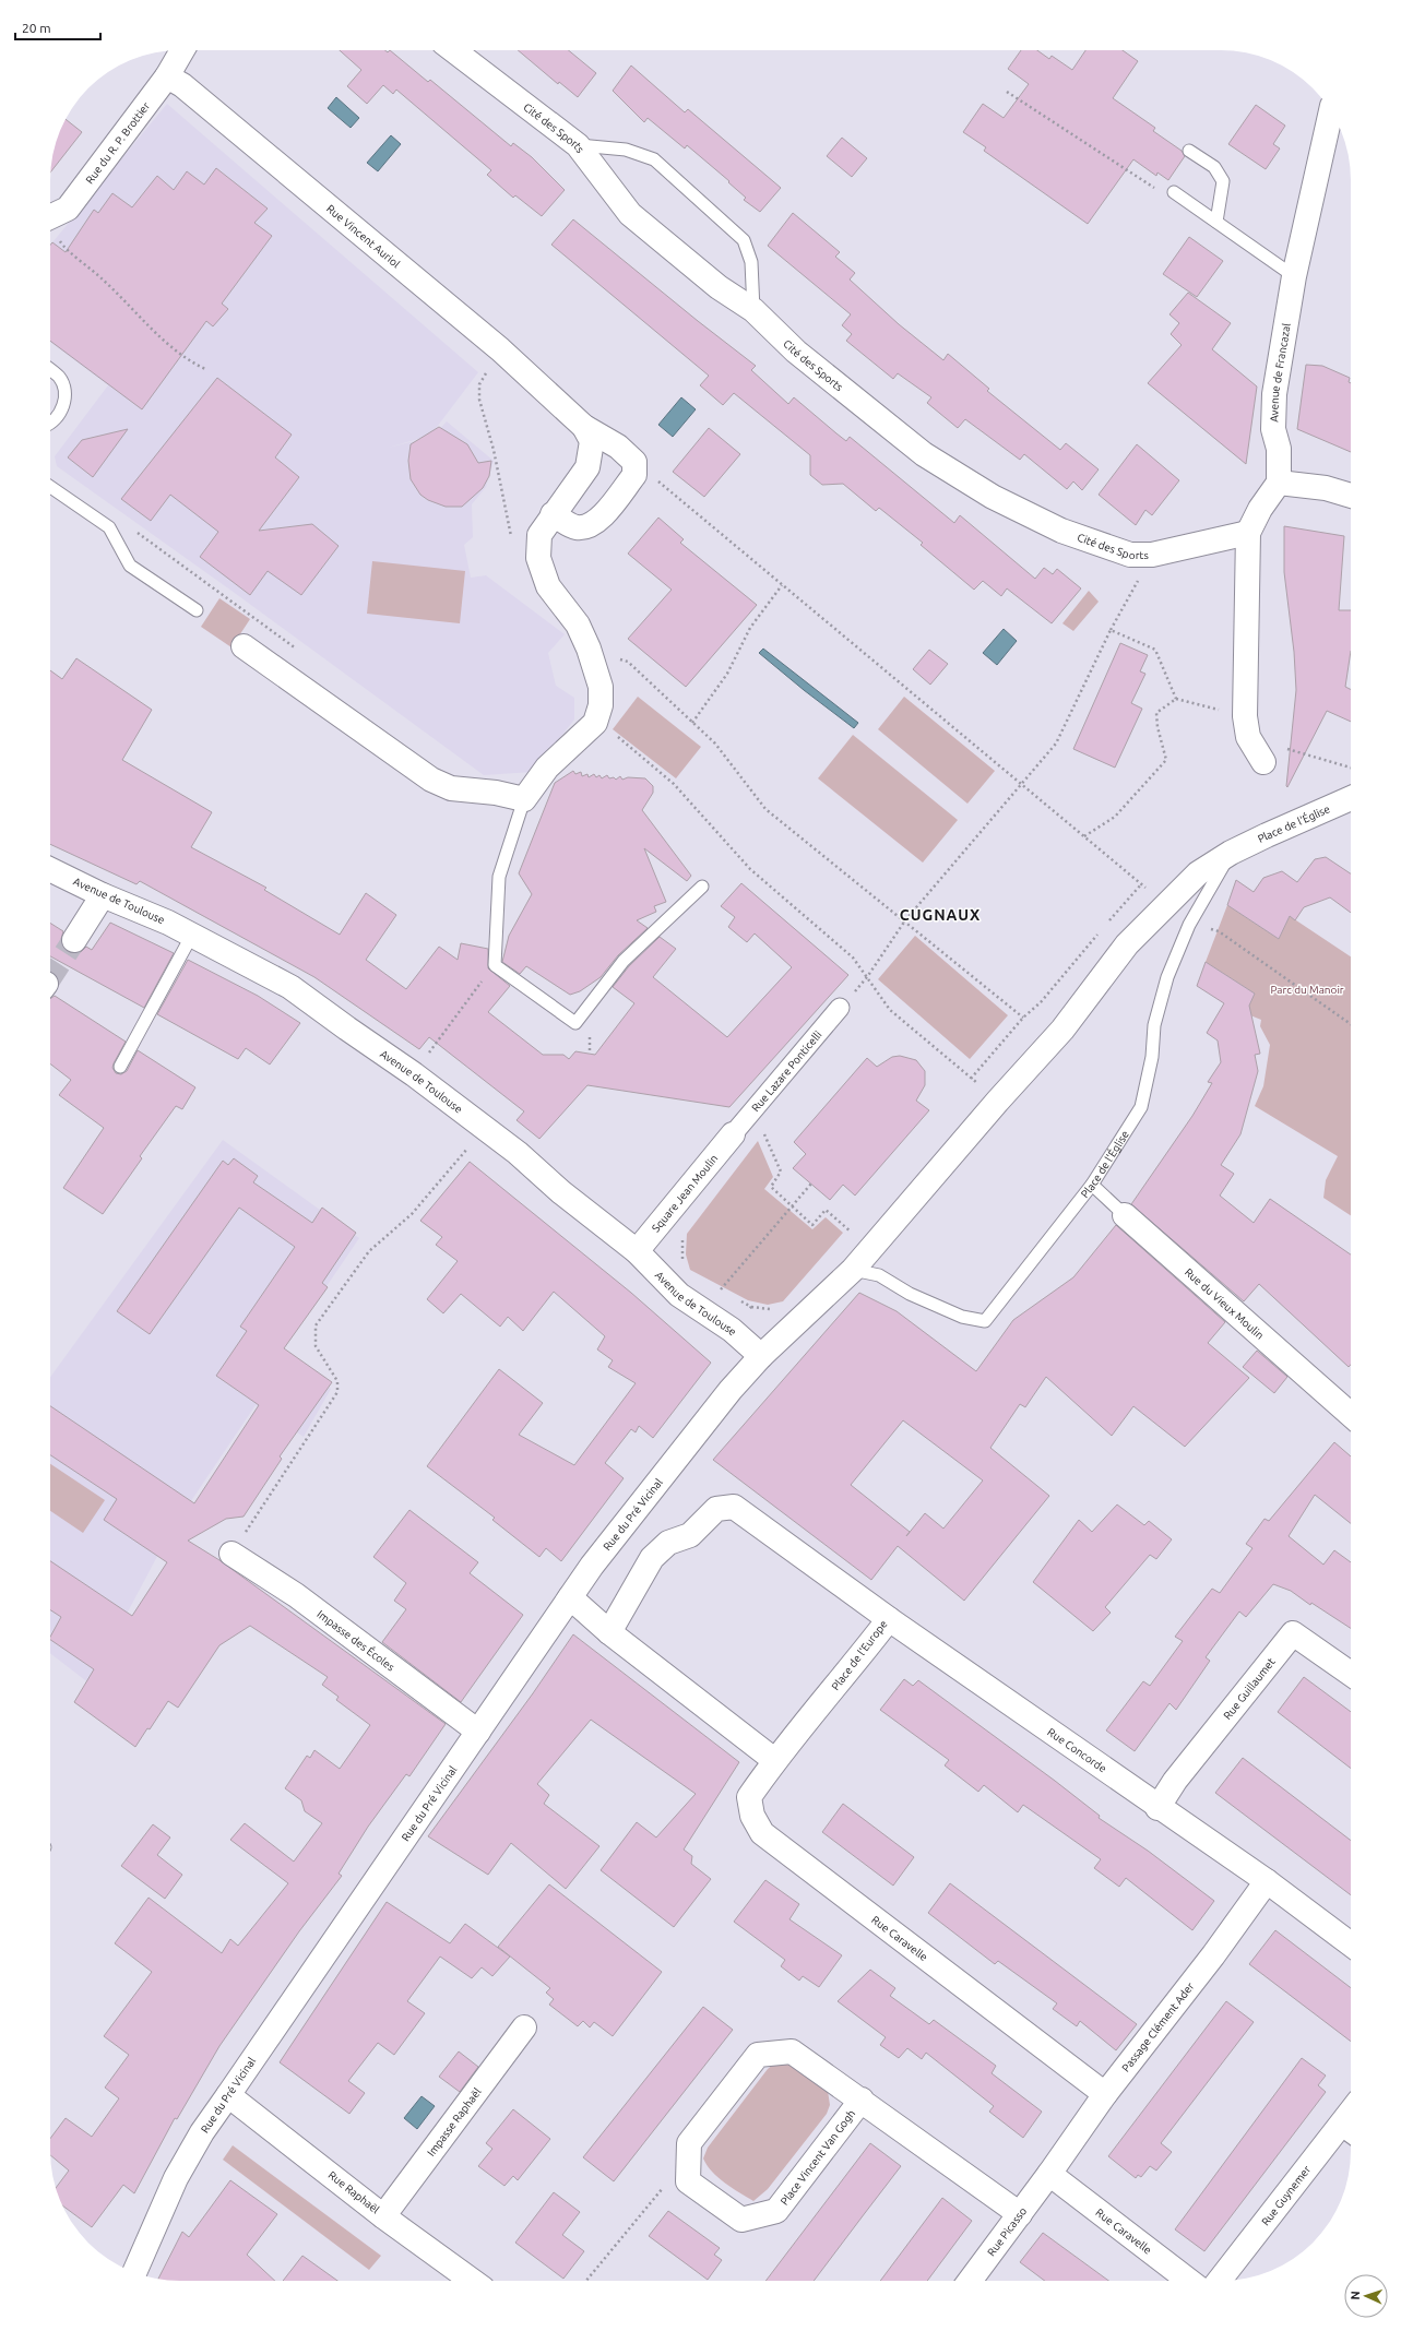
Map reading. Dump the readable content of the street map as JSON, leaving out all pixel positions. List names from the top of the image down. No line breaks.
{"streets":{"street":["Cité des Sports","Rue du R. P. Brottier","Rue Vincent Auriol","Avenue de Francazal","Place de l'Église","Avenue de Toulouse","Rue Lazare Ponticelli","Square Jean Moulin","Rue du Vieux Moulin","Rue du Pré Vicinal","Impasse des Écoles","Place de l'Europe","Rue Guillaumet","Rue Concorde","Rue Caravelle","Passage Clément Ader","Impasse Raphaël","Place Vincent Van Gogh","Rue Raphaël","Rue Guynemer","Rue Picasso"]},"crossings":[["Rue du R. P. Brottier","Rue Vincent Auriol"],["Place de l'Église","Avenue de Toulouse"],["Place de l'Église","Rue du Vieux Moulin"],["Place de l'Église","Rue du Pré Vicinal"],["Avenue de Toulouse","Square Jean Moulin"],["Avenue de Toulouse","Rue du Pré Vicinal"],["Rue Lazare Ponticelli","Square Jean Moulin"],["Rue du Pré Vicinal","Impasse des Écoles"],["Rue du Pré Vicinal","Rue Raphaël"],["Place de l'Europe","Rue Concorde"],["Place de l'Europe","Rue Caravelle"],["Rue Guillaumet","Rue Concorde"],["Rue Concorde","Passage Clément Ader"],["Rue Caravelle","Passage Clément Ader"],["Rue Caravelle","Rue Picasso"],["Passage Clément Ader","Rue Picasso"],["Impasse Raphaël","Rue Raphaël"],["Place Vincent Van Gogh","Rue Picasso"]],"districts":["CUGNAUX"],"parks":["Parc du Manoir"],"scale_bar":"20 m","north":"left"}
